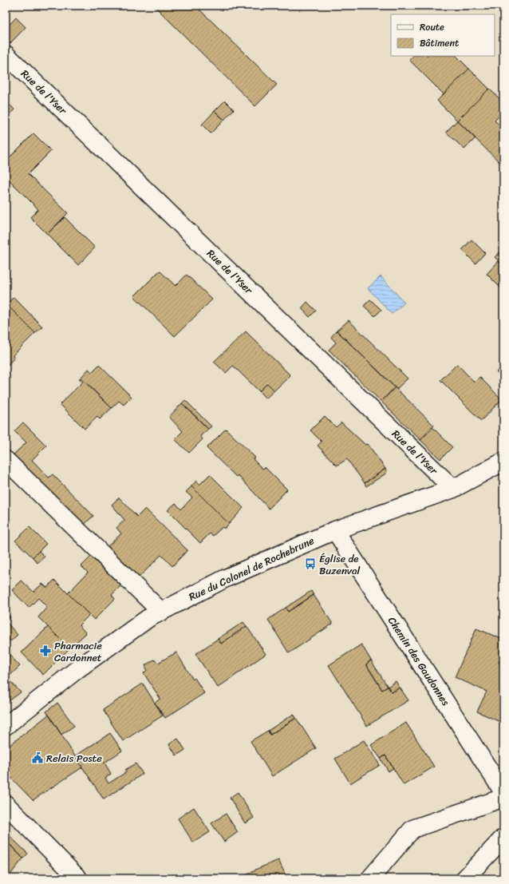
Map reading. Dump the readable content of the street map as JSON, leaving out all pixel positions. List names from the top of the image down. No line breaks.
{"streets":{"street":["Rue de l'Yser","Rue du Colonel de Rochebrune","Chemin des Gaudonnes"]},"crossings":[["Rue de l'Yser","Rue du Colonel de Rochebrune"],["Rue du Colonel de Rochebrune","Chemin des Gaudonnes"]],"places":{"bus stop":["Église de Buzenval"],"pharmacy":["Pharmacie Cardonnet"],"public building":["Relais Poste"]},"legend":["Route","Bâtiment"]}
